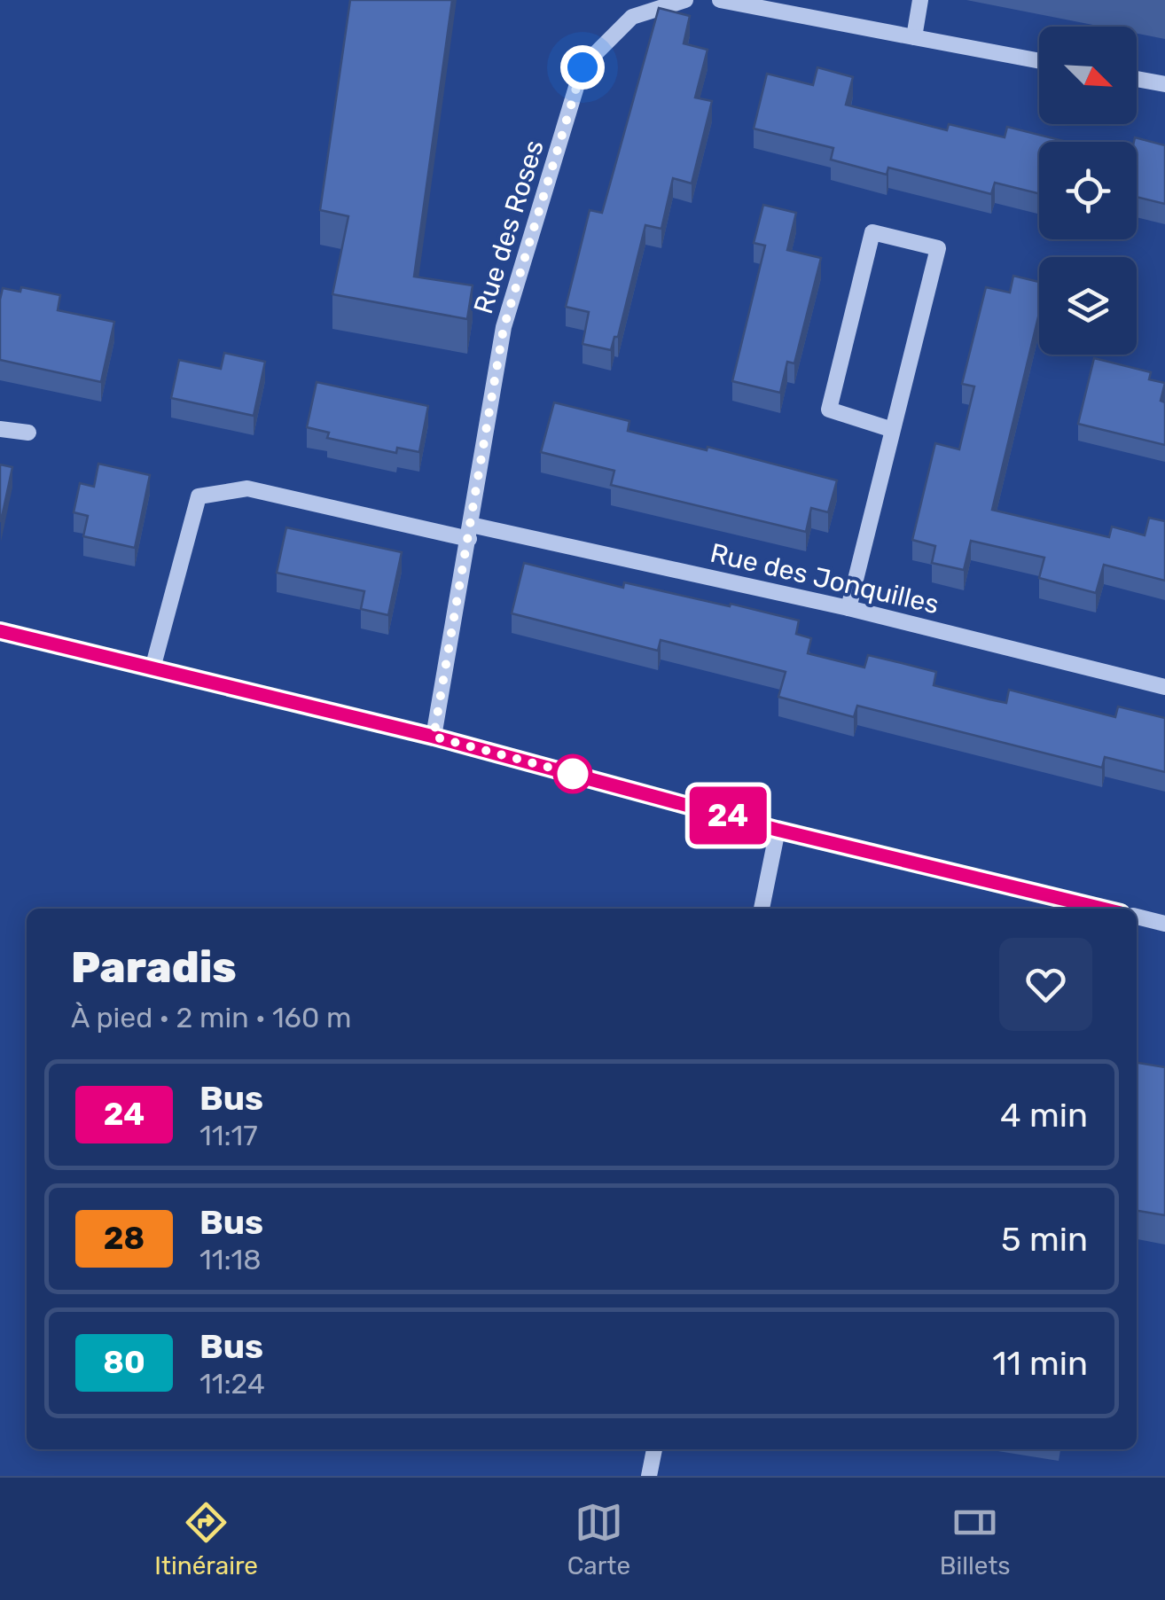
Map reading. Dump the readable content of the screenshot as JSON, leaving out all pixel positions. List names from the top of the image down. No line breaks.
{"streets":{"street":["Rue des Roses","Rue des Jonquilles"]},"crossings":[["Rue des Roses","Rue des Jonquilles"]],"lines":["bus line 24"],"north":"bottom right","page":{"on_map":"24","heading":["Paradis","À pied · 2 min · 160 m"],"list":[{"mark":"24","name":"Bus","note":"11:17","value":"4 min"},{"mark":"28","name":"Bus","note":"11:18","value":"5 min"},{"mark":"80","name":"Bus","note":"11:24","value":"11 min"}],"tabs":["Itinéraire","Carte","Billets"]}}
